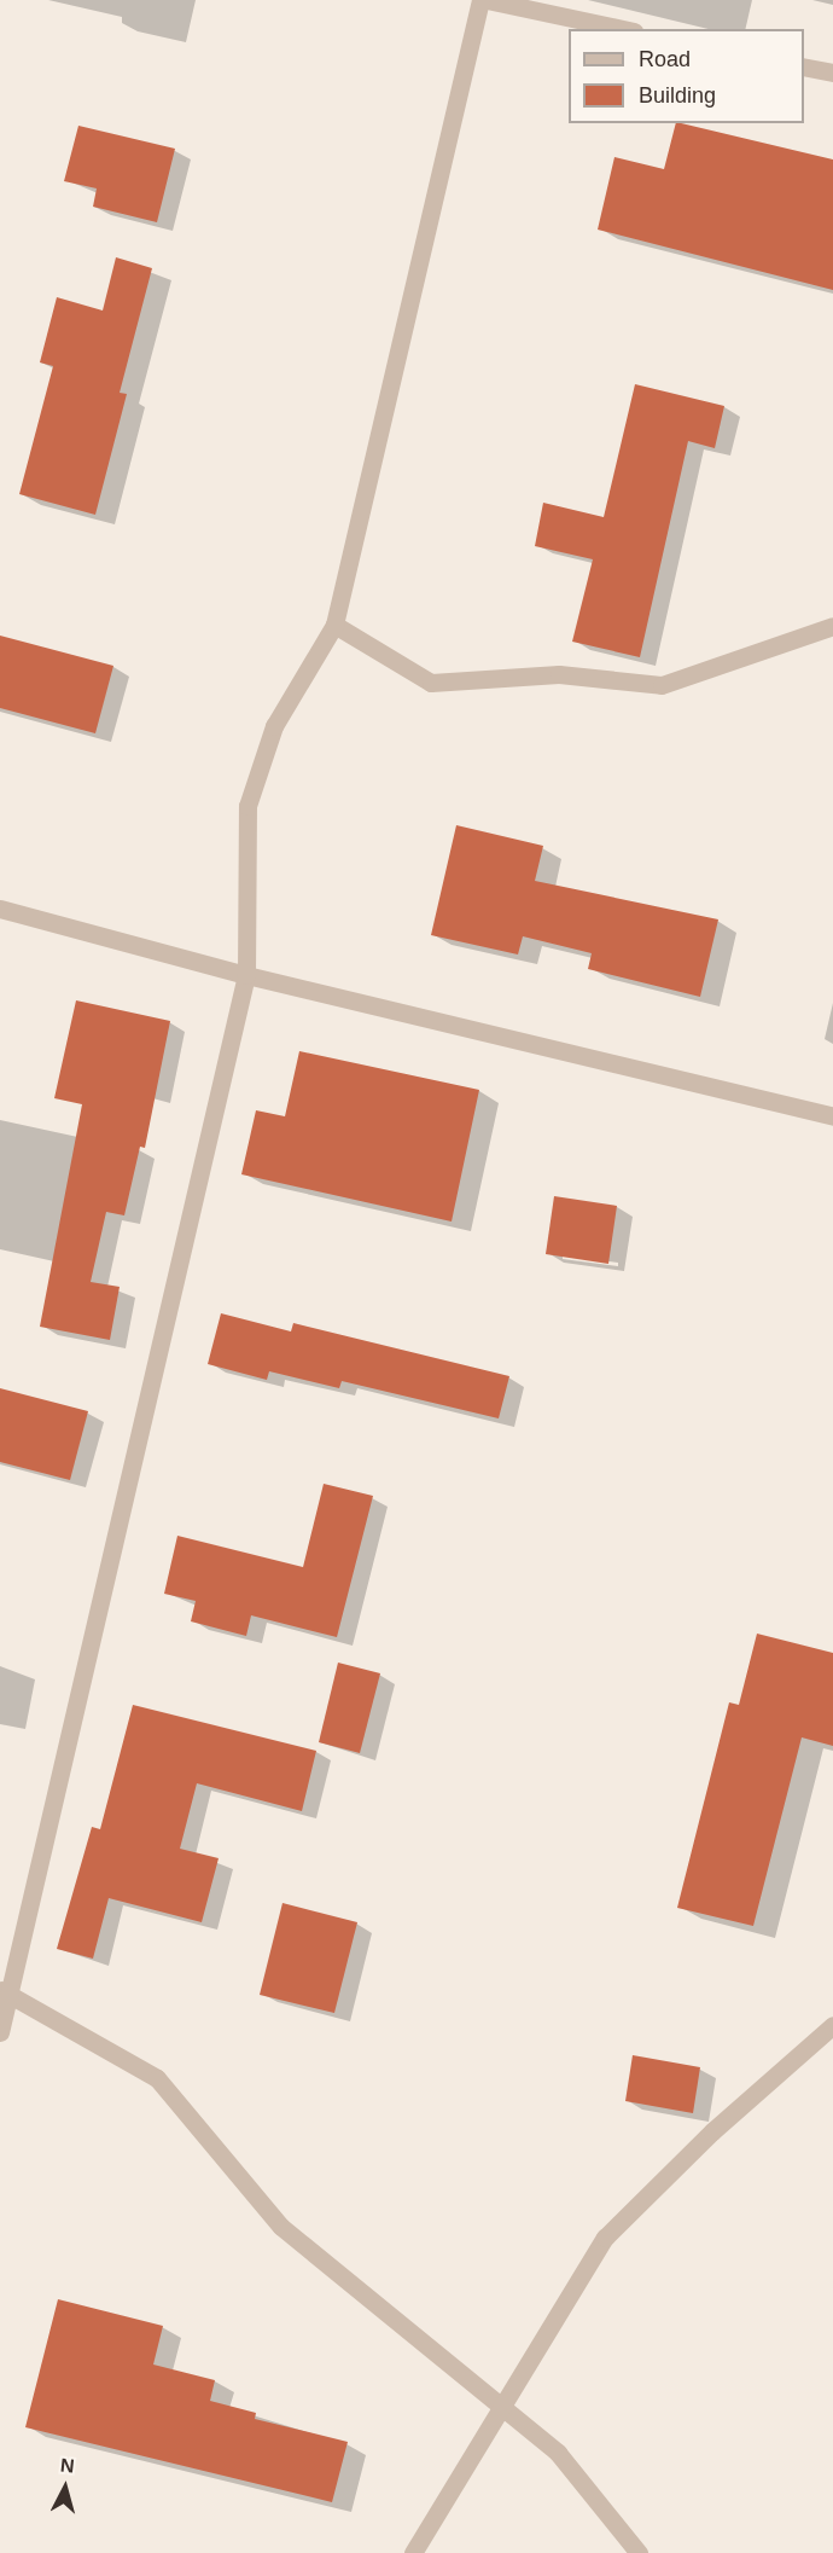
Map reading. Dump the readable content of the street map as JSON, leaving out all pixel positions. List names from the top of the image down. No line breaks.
{"legend":["Road","Building"],"north":"top"}
